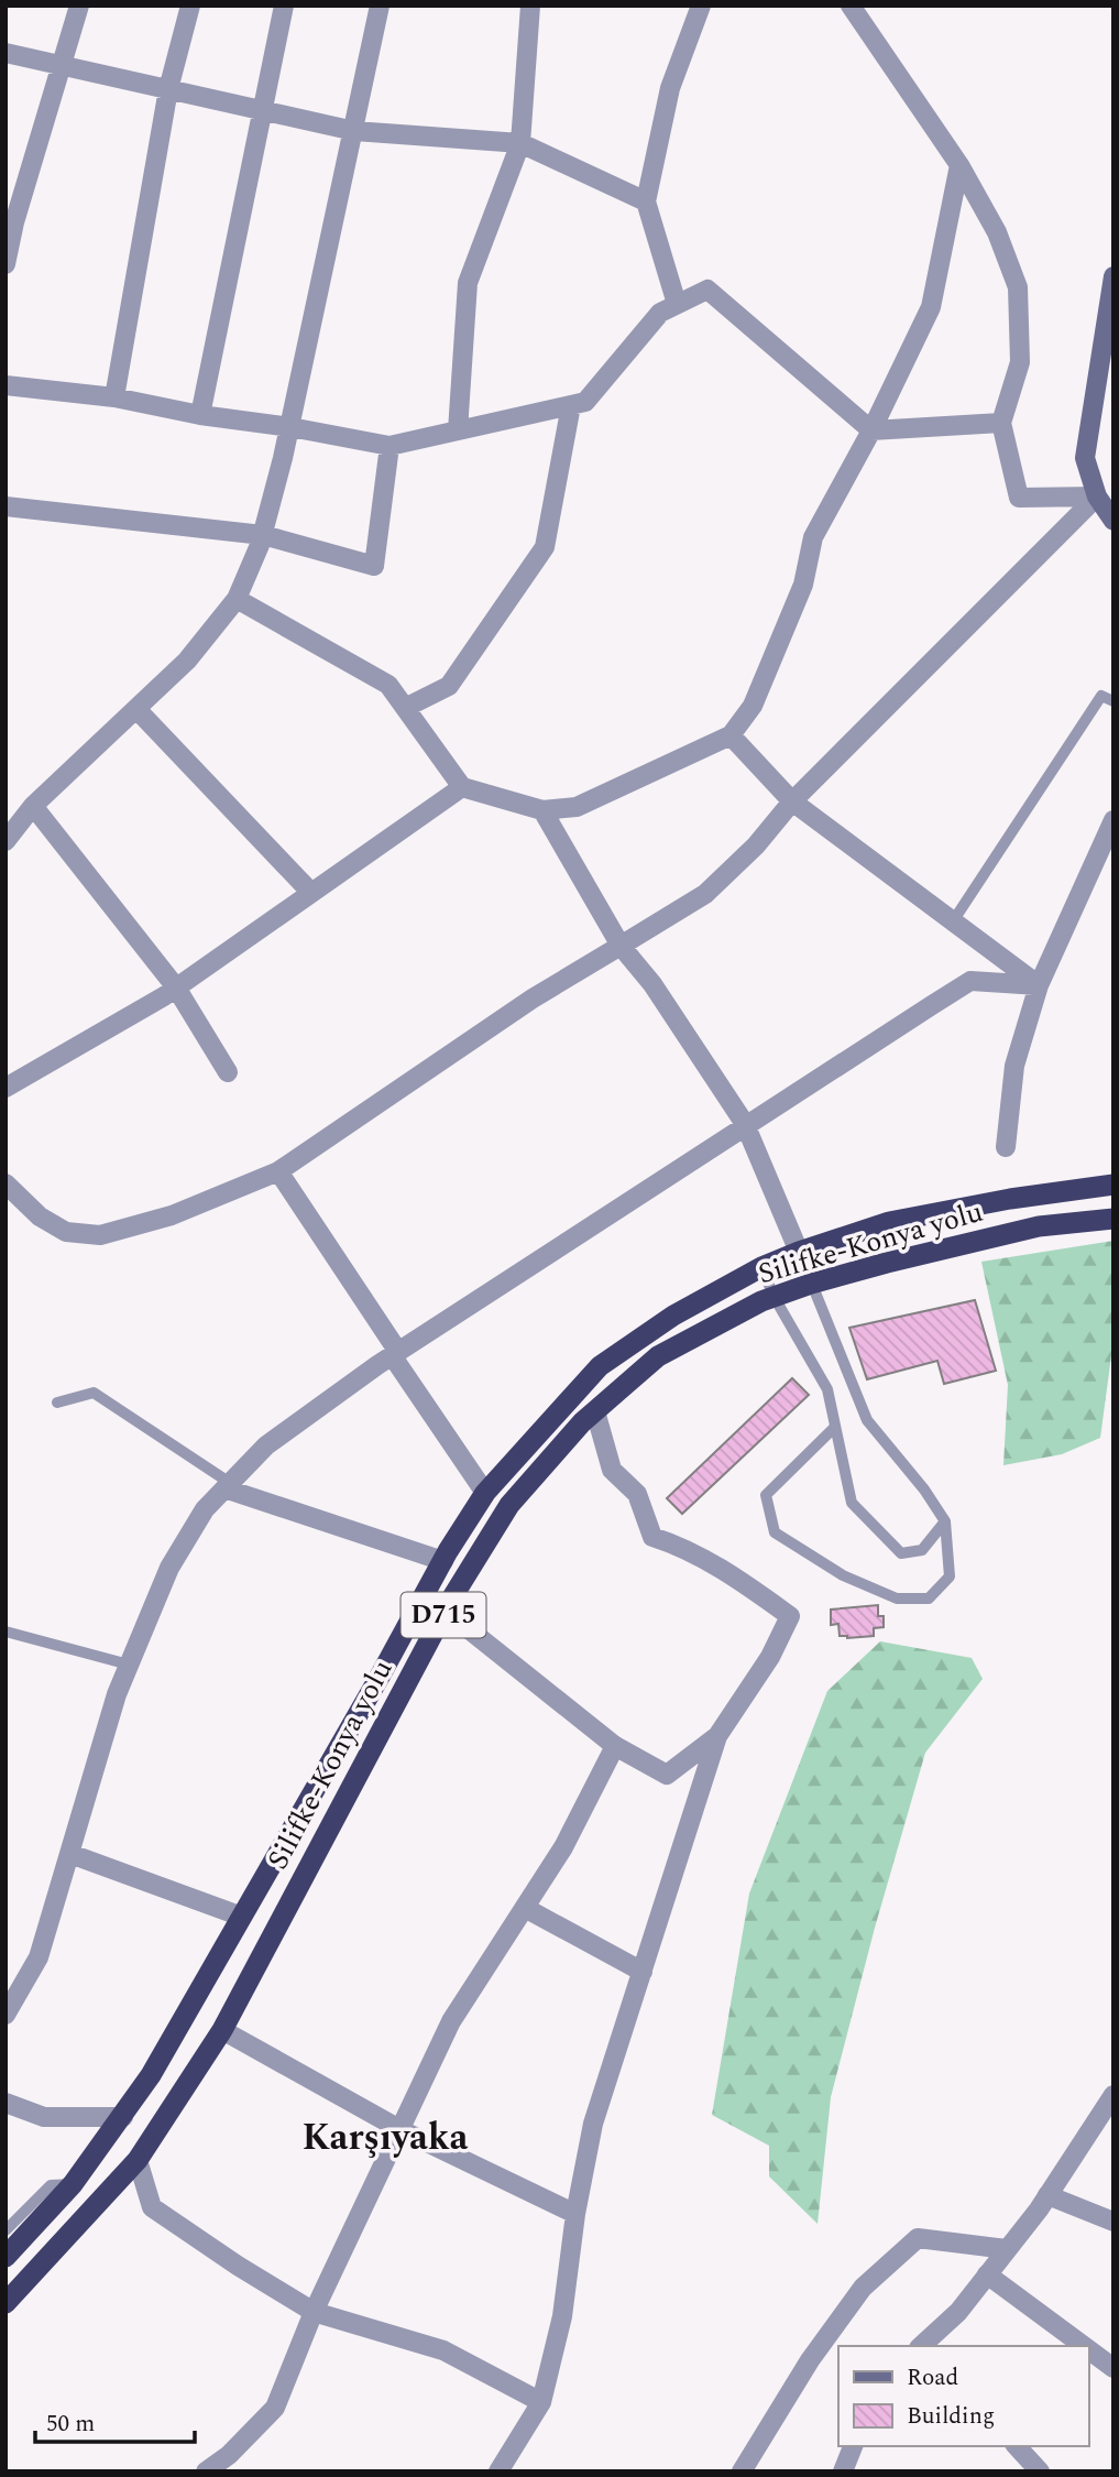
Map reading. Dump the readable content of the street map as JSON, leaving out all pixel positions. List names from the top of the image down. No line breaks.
{"streets":{"highway":["Silifke-Konya yolu","D715"]},"districts":["Karşıyaka"],"legend":["Road","Building"],"scale_bar":"50 m"}
